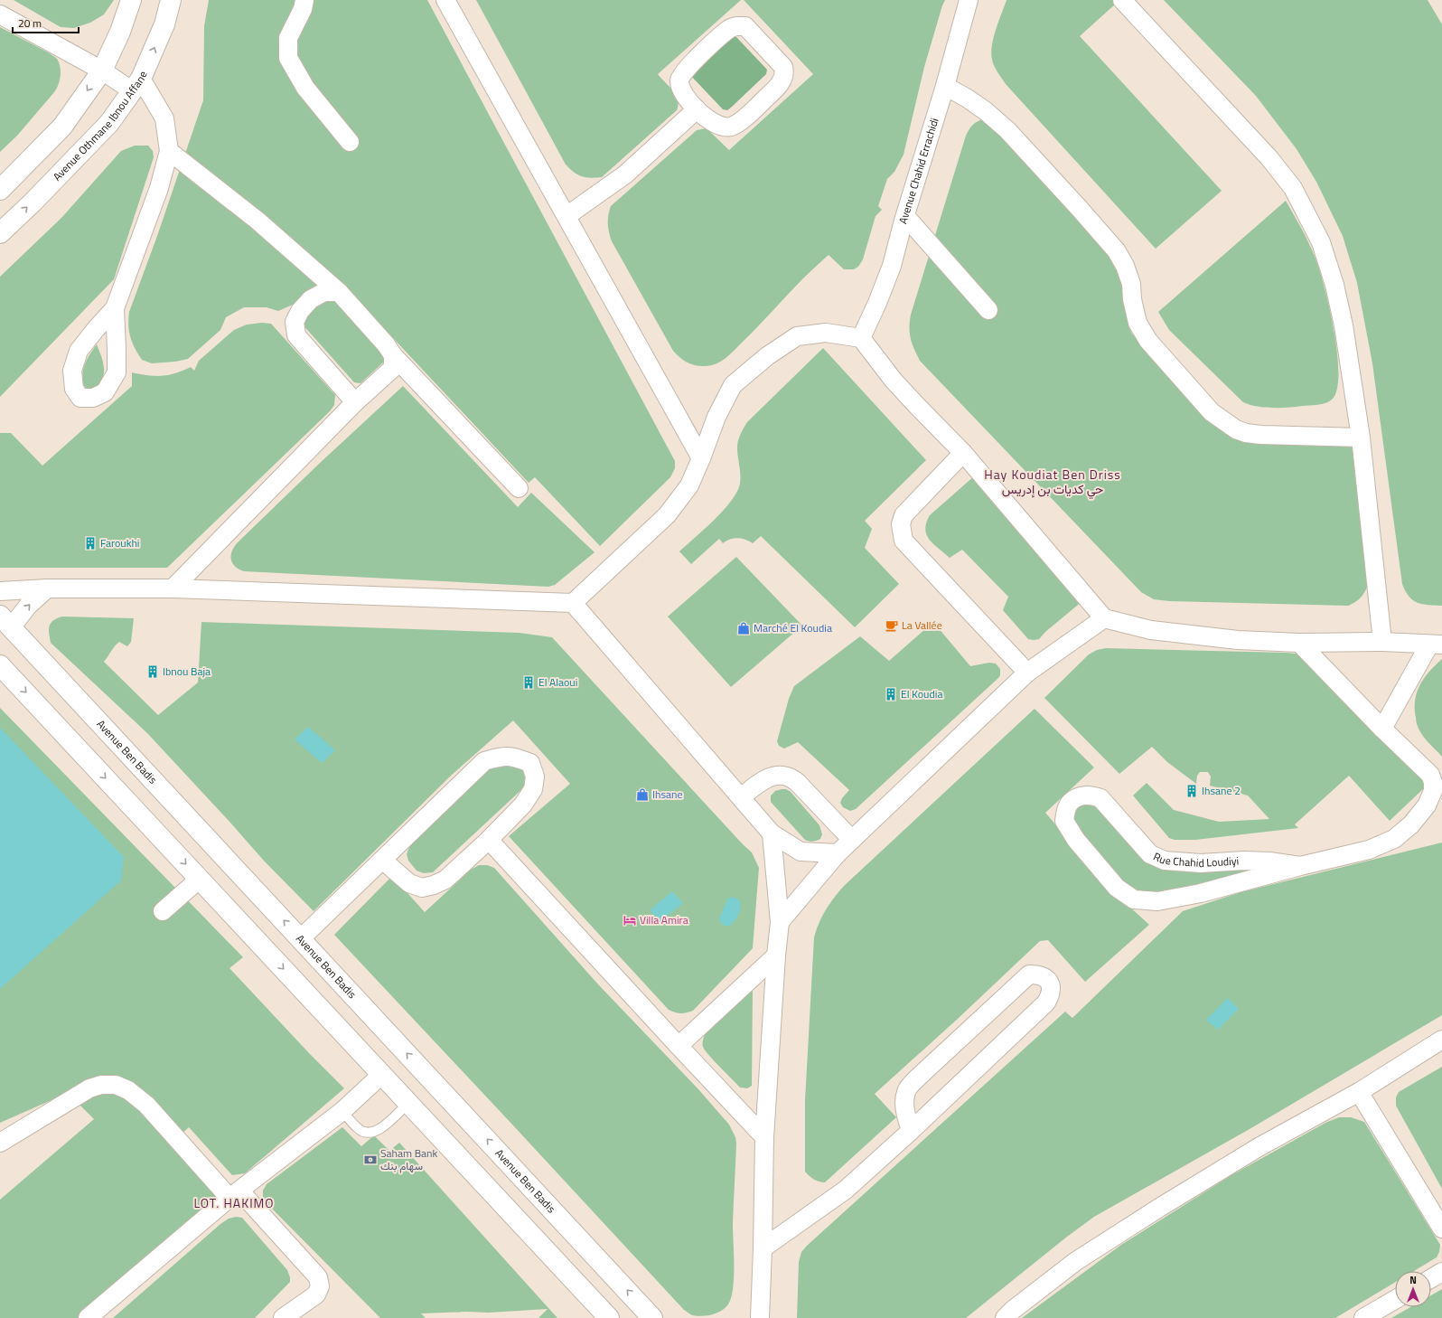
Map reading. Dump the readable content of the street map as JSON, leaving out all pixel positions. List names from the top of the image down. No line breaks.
{"streets":{"main road":["Avenue Othmane Ibnou Affane","Avenue Ben Badis"],"street":["Avenue Chahid Errachidi","Rue Chahid Loudiyi"]},"districts":["Hay Koudiat Ben Driss حي كديات بن إدريس","LOT. HAKIMO"],"places":{"building":["Faroukhi","Ibnou Baja","El Alaoui","El Koudia","Ihsane 2"],"cafe":["La Vallée"],"shop":["Marché El Koudia","Ihsane"],"hotel":["Villa Amira"],"bank":["Saham Bank سهام بنك"]},"scale_bar":"20 m","north":"top"}
